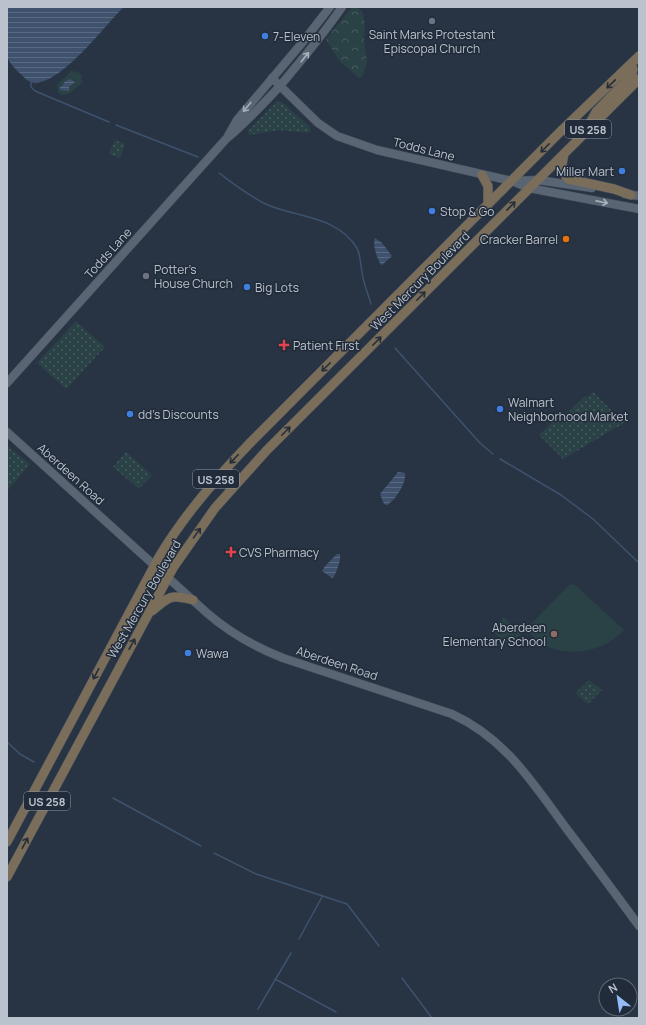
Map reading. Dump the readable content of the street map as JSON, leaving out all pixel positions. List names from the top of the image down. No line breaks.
{"streets":{"highway":["US 258","West Mercury Boulevard"],"main road":["Todds Lane","Aberdeen Road"]},"crossings":[["Todds Lane","West Mercury Boulevard"],["West Mercury Boulevard","Aberdeen Road"]],"places":{"other":["Saint Marks Protestant Episcopal Church","7-Eleven","Miller Mart","Stop & Go","Cracker Barrel","Potter’s House Church","Big Lots","Walmart Neighborhood Market","dd's Discounts","Aberdeen Elementary School","Wawa"],"health":["Patient First","CVS Pharmacy"]},"north":"top left"}
